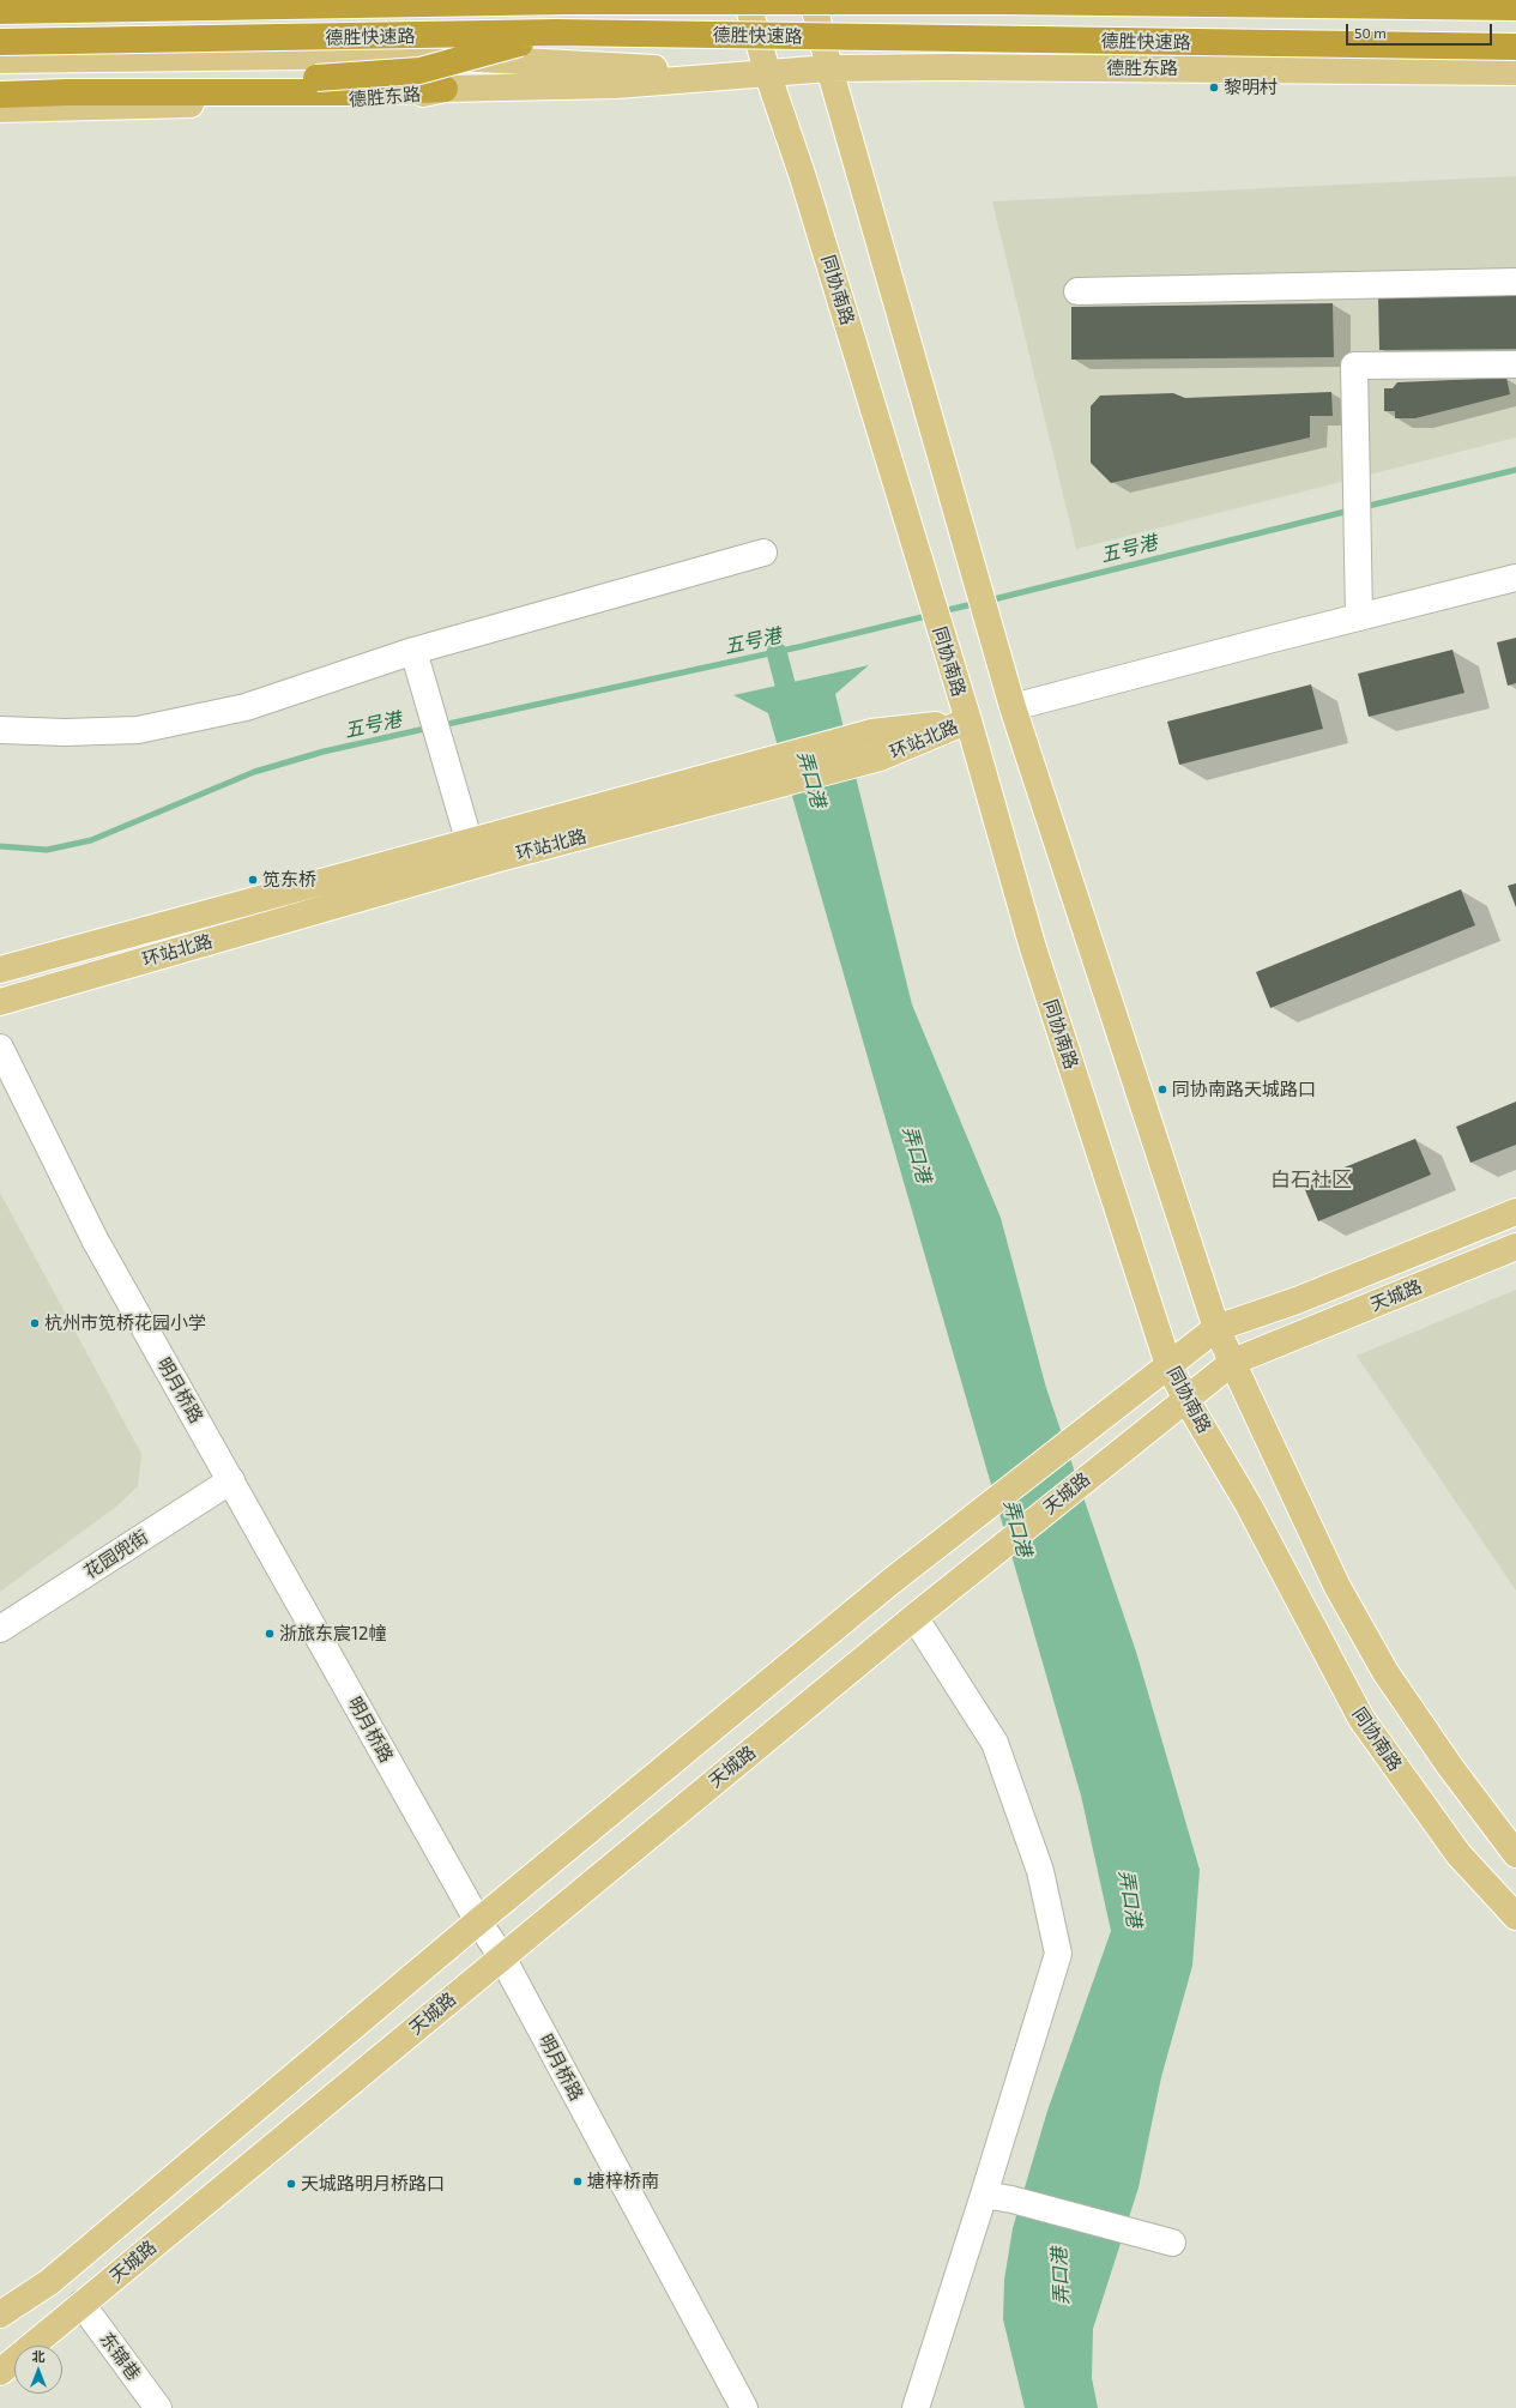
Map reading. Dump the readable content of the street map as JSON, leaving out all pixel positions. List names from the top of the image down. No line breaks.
{"streets":{"highway":["德胜快速路"],"main road":["德胜东路","同协南路","环站北路","天城路"],"street":["明月桥路","花园兜街","东锦巷"]},"crossings":[["德胜东路","同协南路"],["同协南路","环站北路"],["同协南路","天城路"],["天城路","明月桥路"],["天城路","东锦巷"],["明月桥路","花园兜街"]],"districts":["白石社区"],"water":["五号港","弄口港"],"places":["黎明村","笕东桥","同协南路天城路口","杭州市笕桥花园小学","浙旅东宸12幢","塘梓桥南","天城路明月桥路口"],"scale_bar":"50 m","north":"top"}
